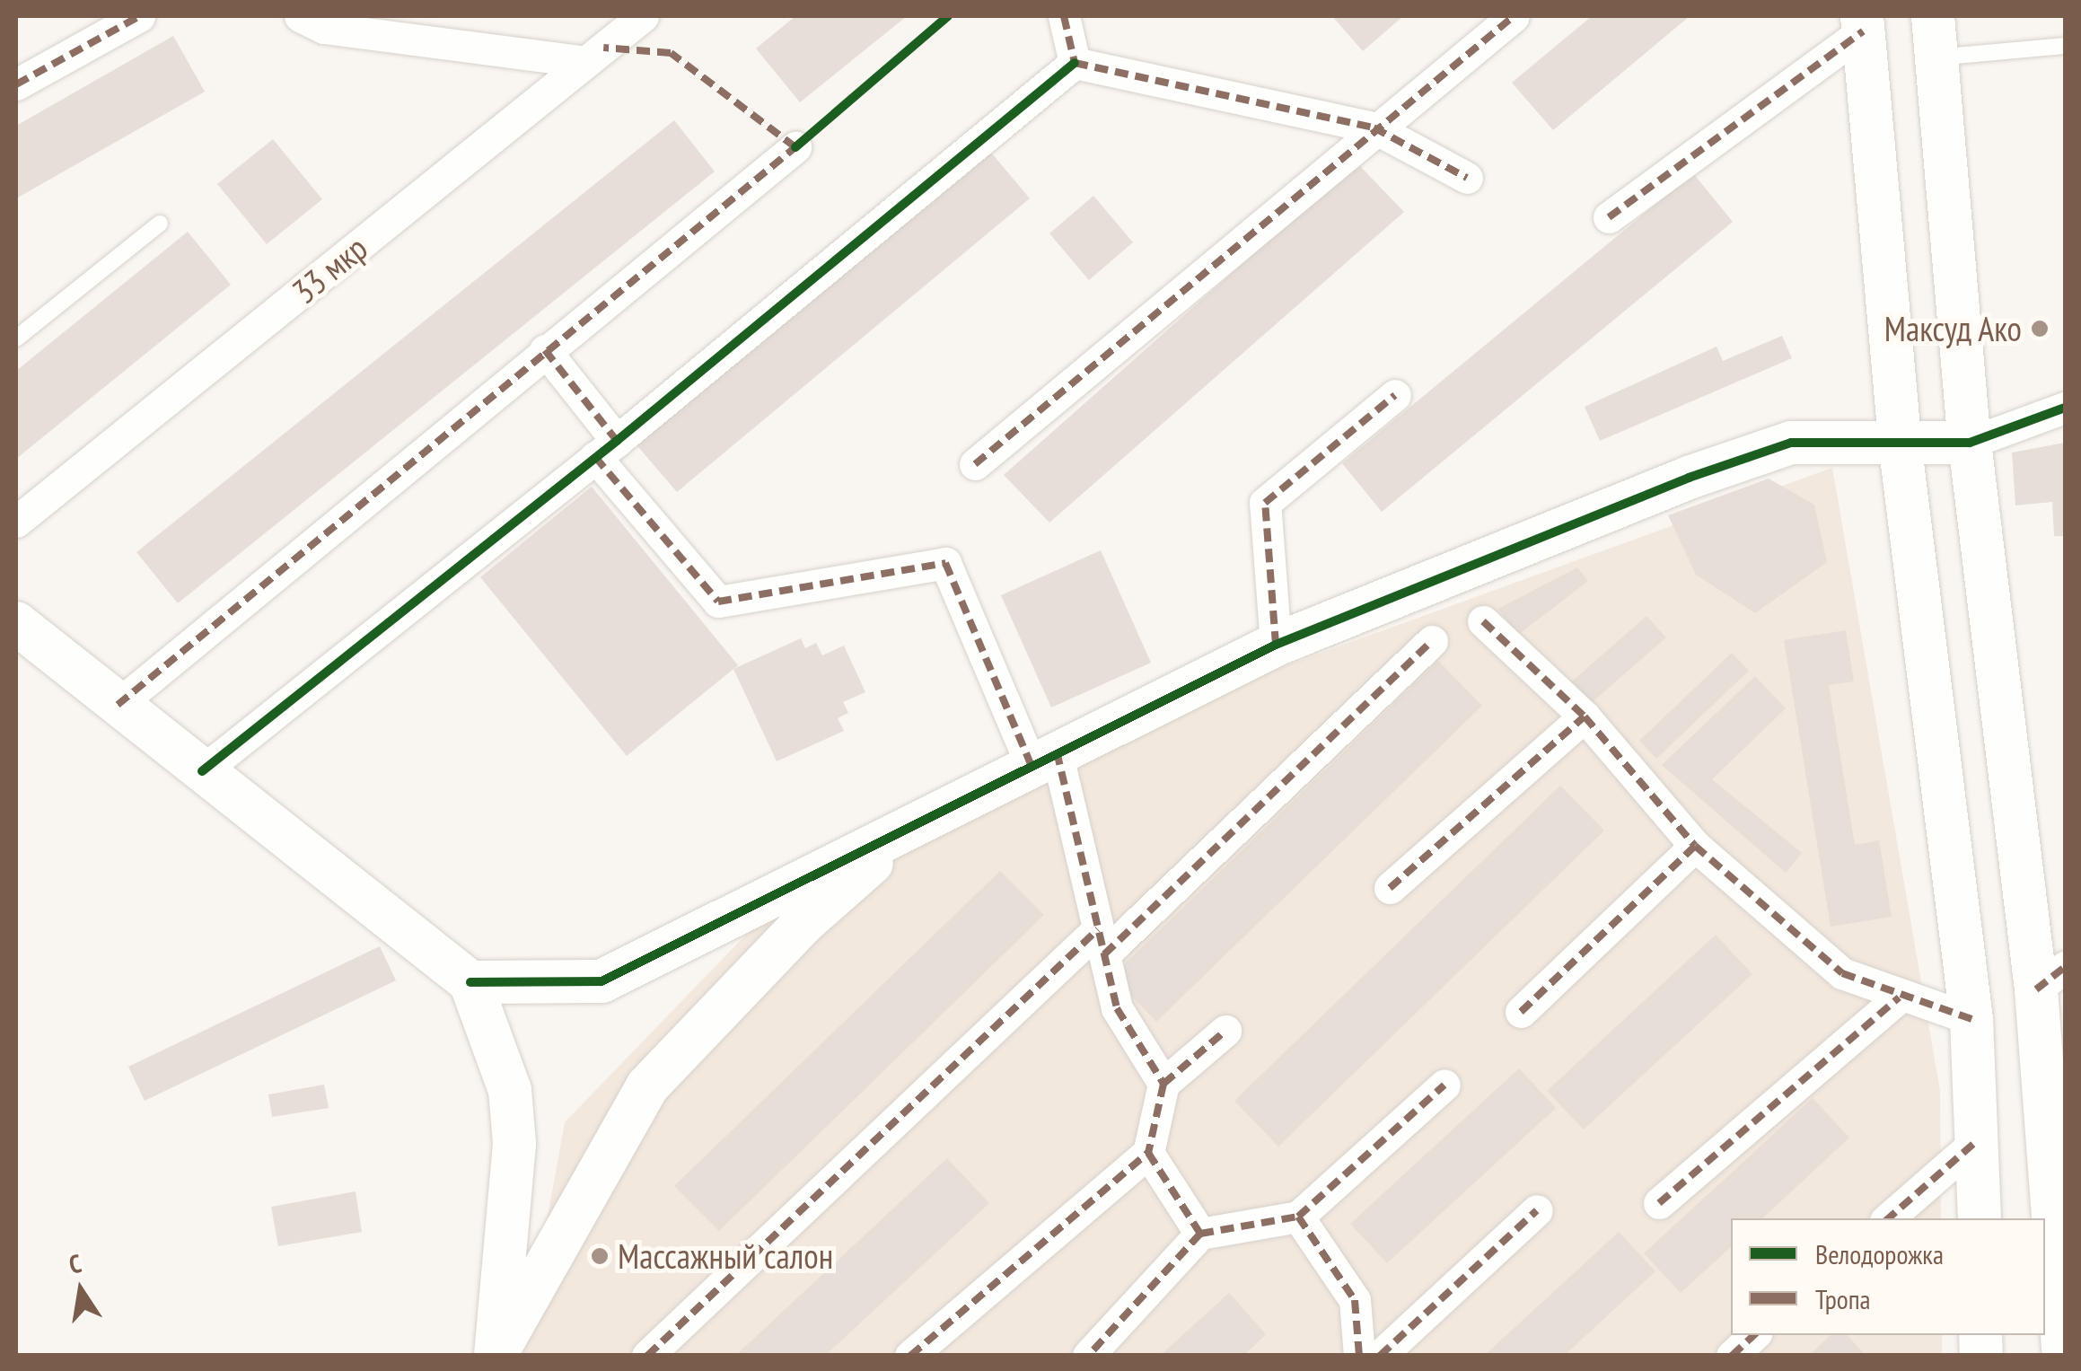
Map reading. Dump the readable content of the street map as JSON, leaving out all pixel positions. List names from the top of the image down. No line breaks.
{"streets":{"street":["33 мкр"]},"places":["Максуд Ако","Массажный салон"],"legend":["Велодорожка","Тропа"],"north":"top"}
